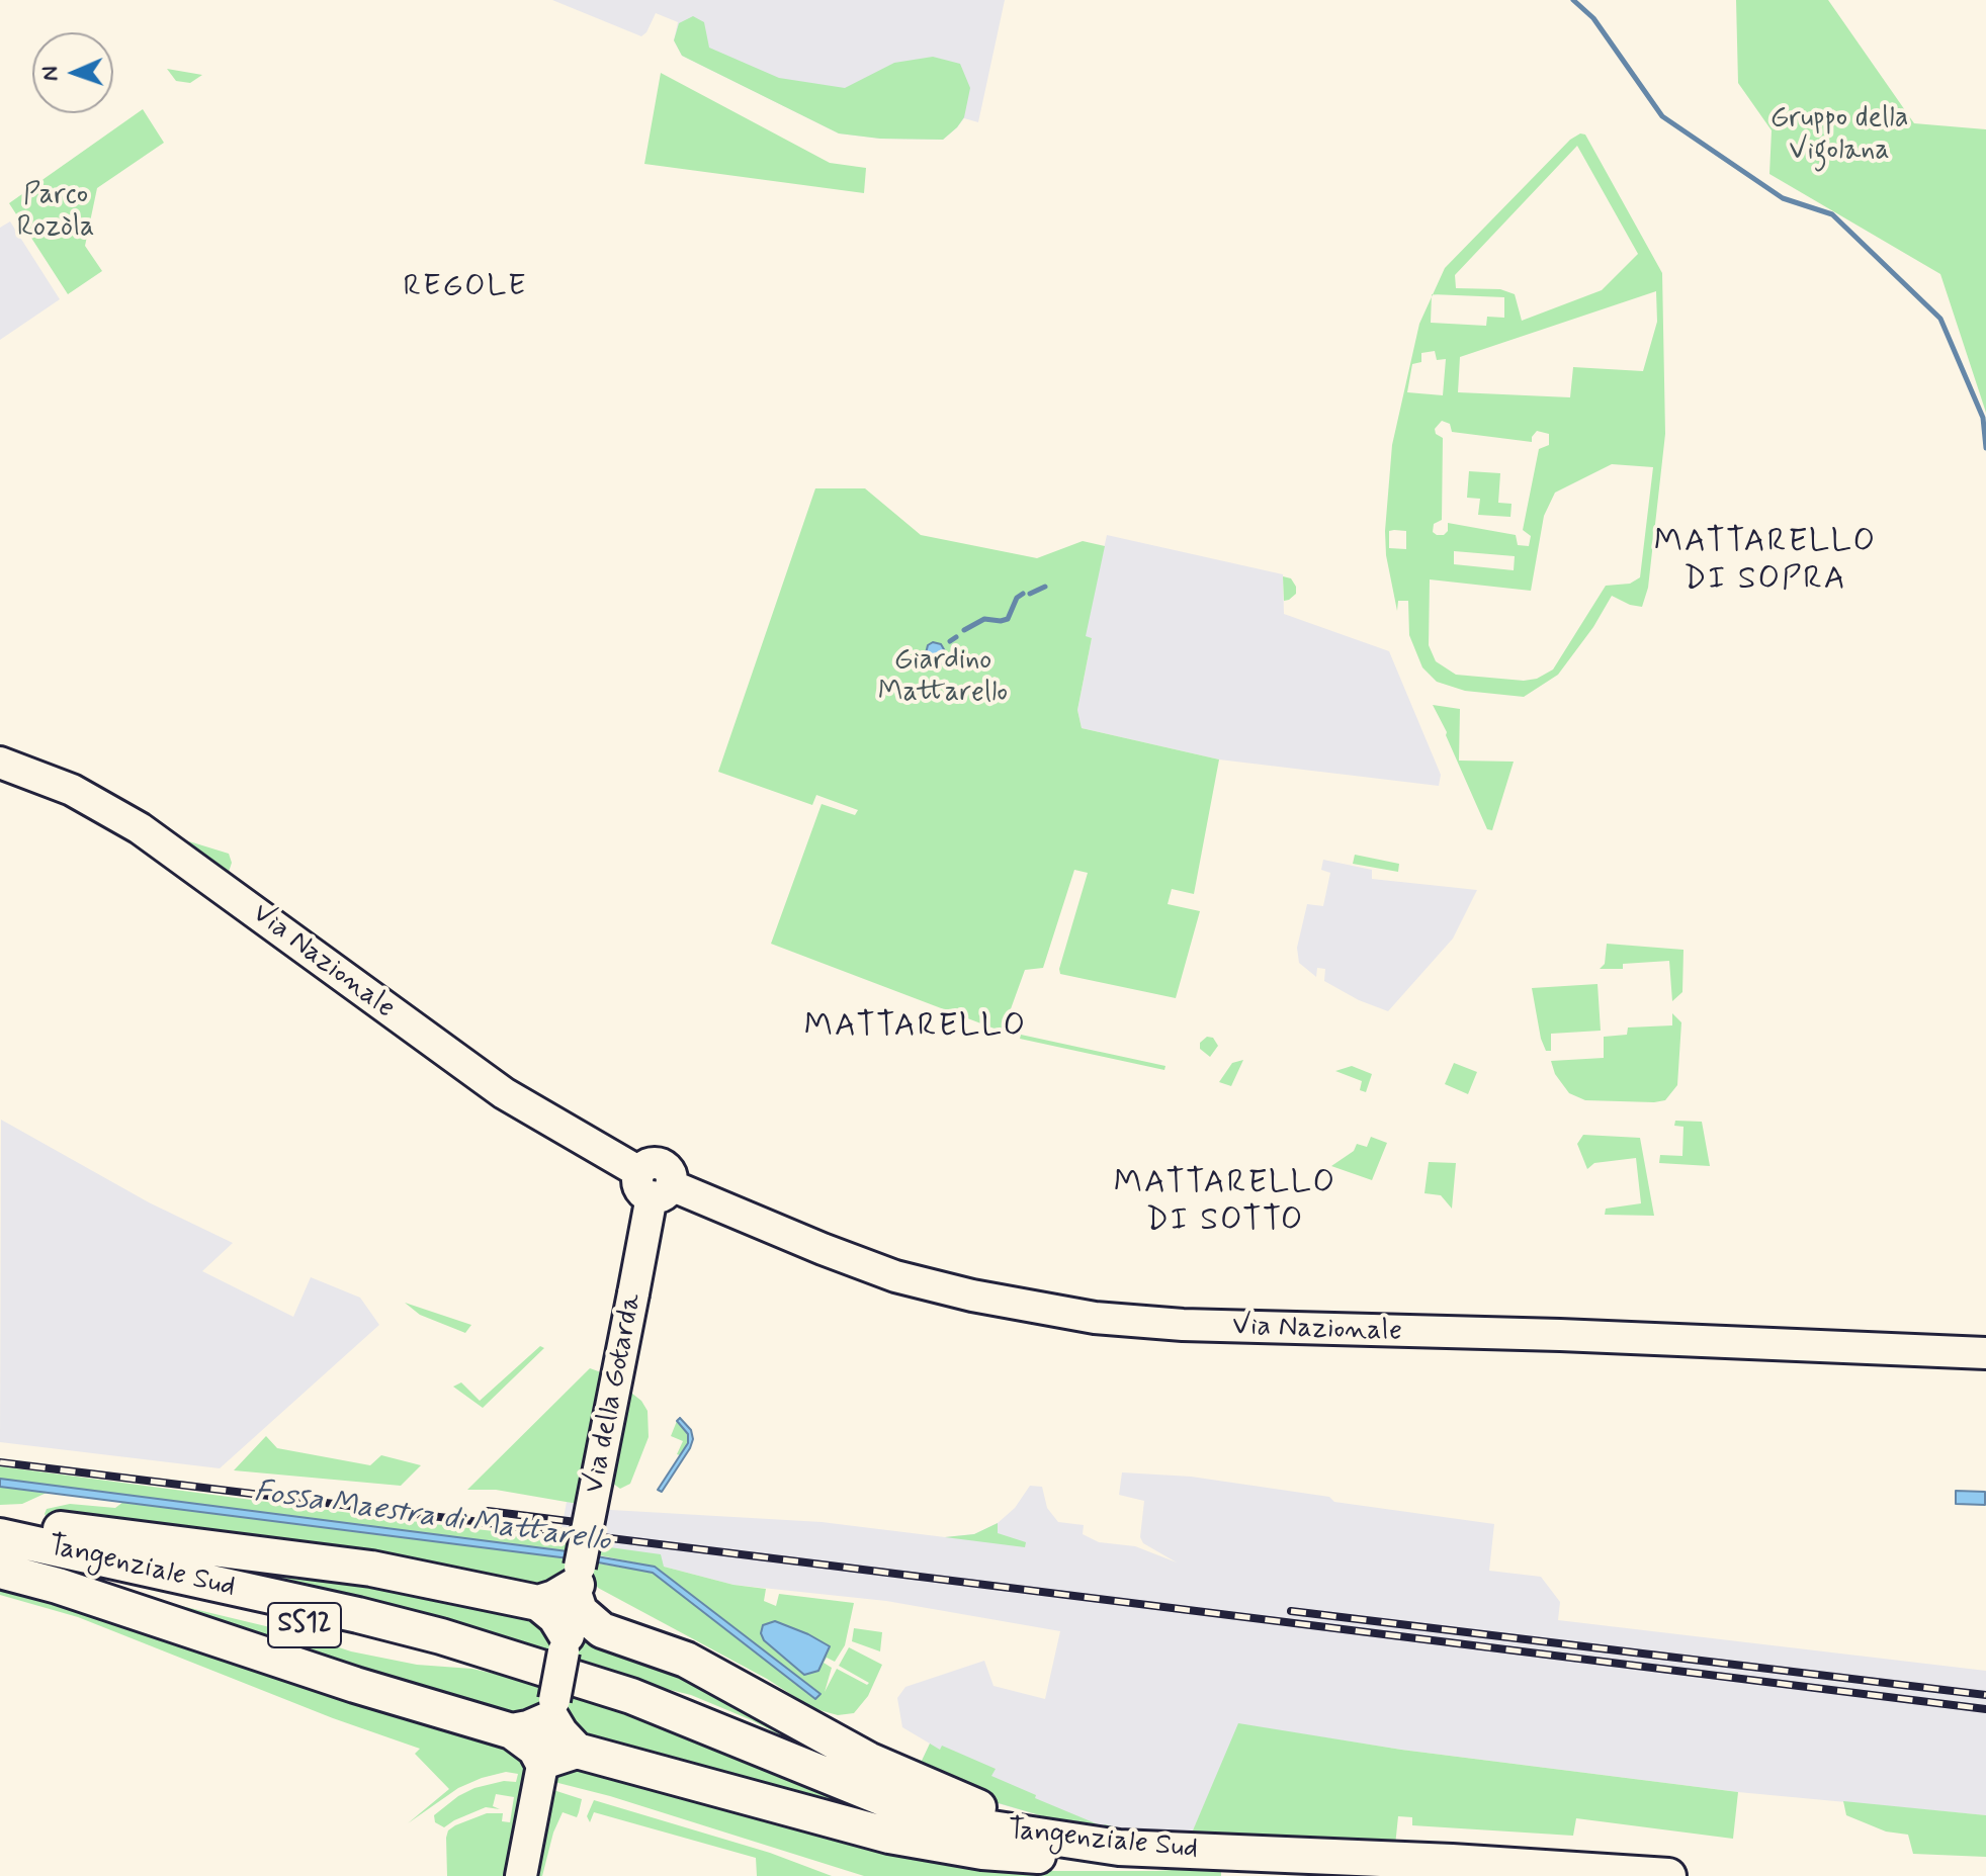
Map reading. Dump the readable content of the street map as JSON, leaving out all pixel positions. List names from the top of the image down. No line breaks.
{"streets":{"highway":["Tangenziale Sud","SS12"],"main road":["Via Nazionale","Via della Gotarda"]},"crossings":[["Via Nazionale","Via della Gotarda"]],"districts":["REGOLE","MATTARELLO DI SOPRA","MATTARELLO","MATTARELLO DI SOTTO"],"water":["Fossa Maestra di Mattarello"],"parks":["Gruppo della Vigolana","Parco Rozòla","Giardino Mattarello"],"north":"left"}
